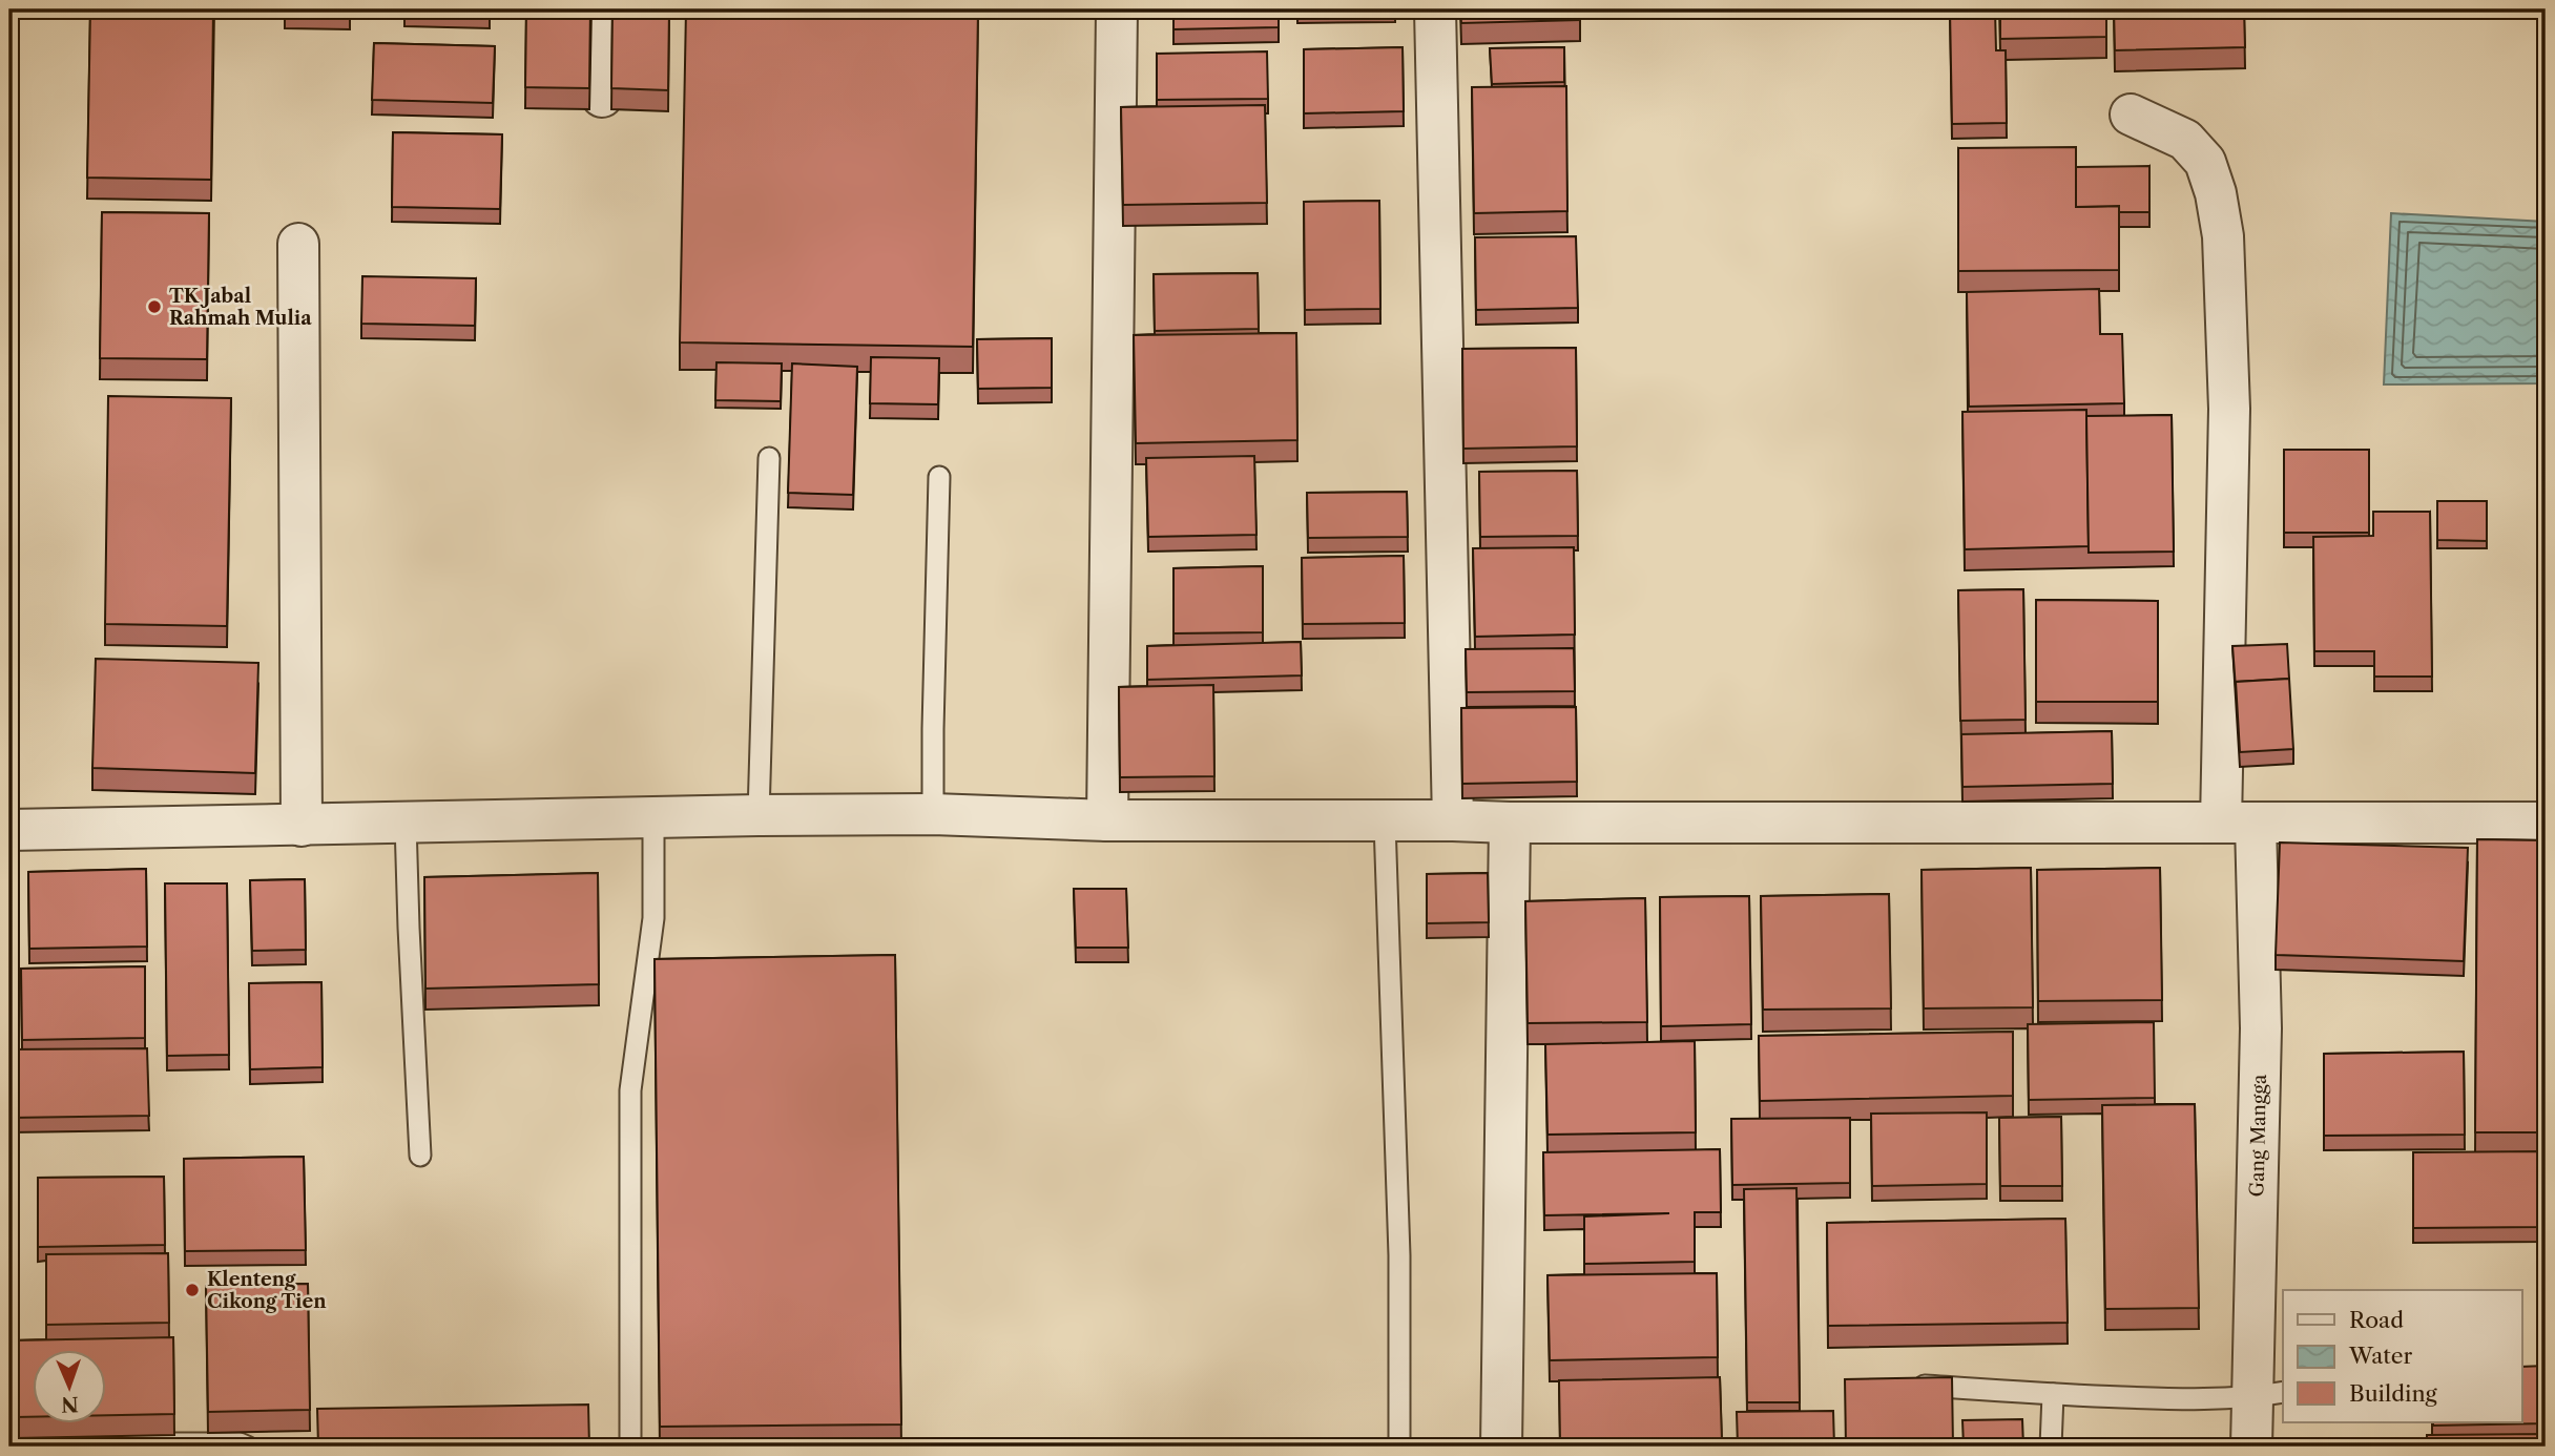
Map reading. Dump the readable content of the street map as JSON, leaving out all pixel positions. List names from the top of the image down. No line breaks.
{"streets":{"street":["Gang Mangga"]},"places":["TK Jabal Rahmah Mulia","Klenteng Cikong Tien"],"legend":["Road","Water","Building"],"north":"bottom"}
